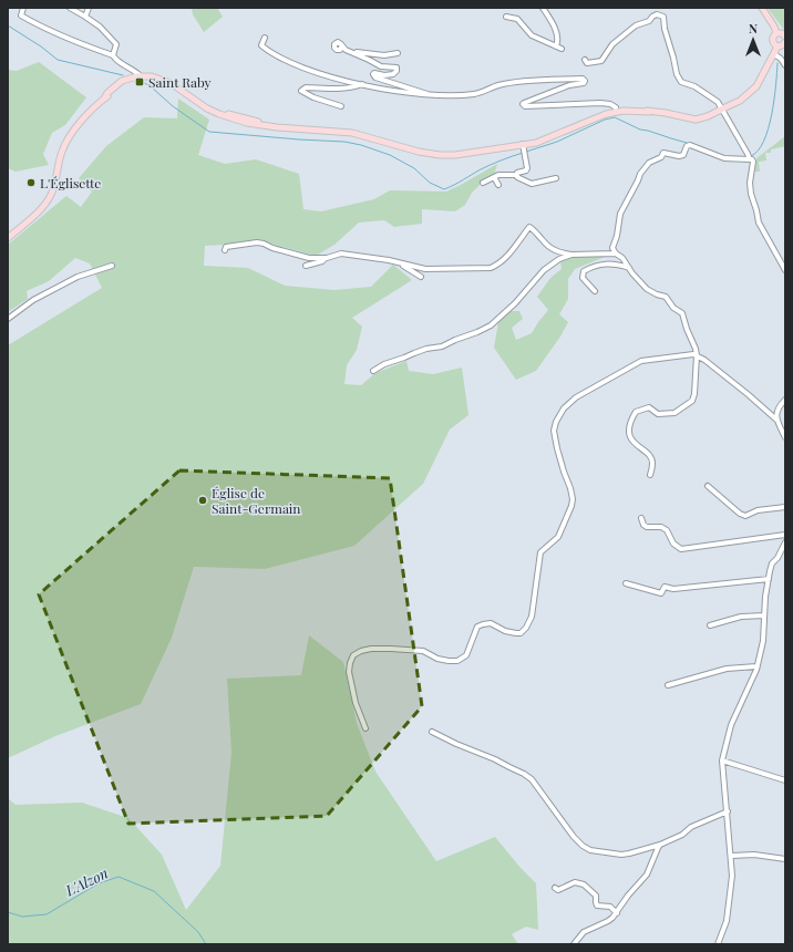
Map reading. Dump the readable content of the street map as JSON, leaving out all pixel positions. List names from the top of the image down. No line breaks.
{"water":["L'Alzon"],"places":{"transit":["Saint Raby"],"other":["L'Églisette","Église de Saint-Germain"]},"north":"top"}
